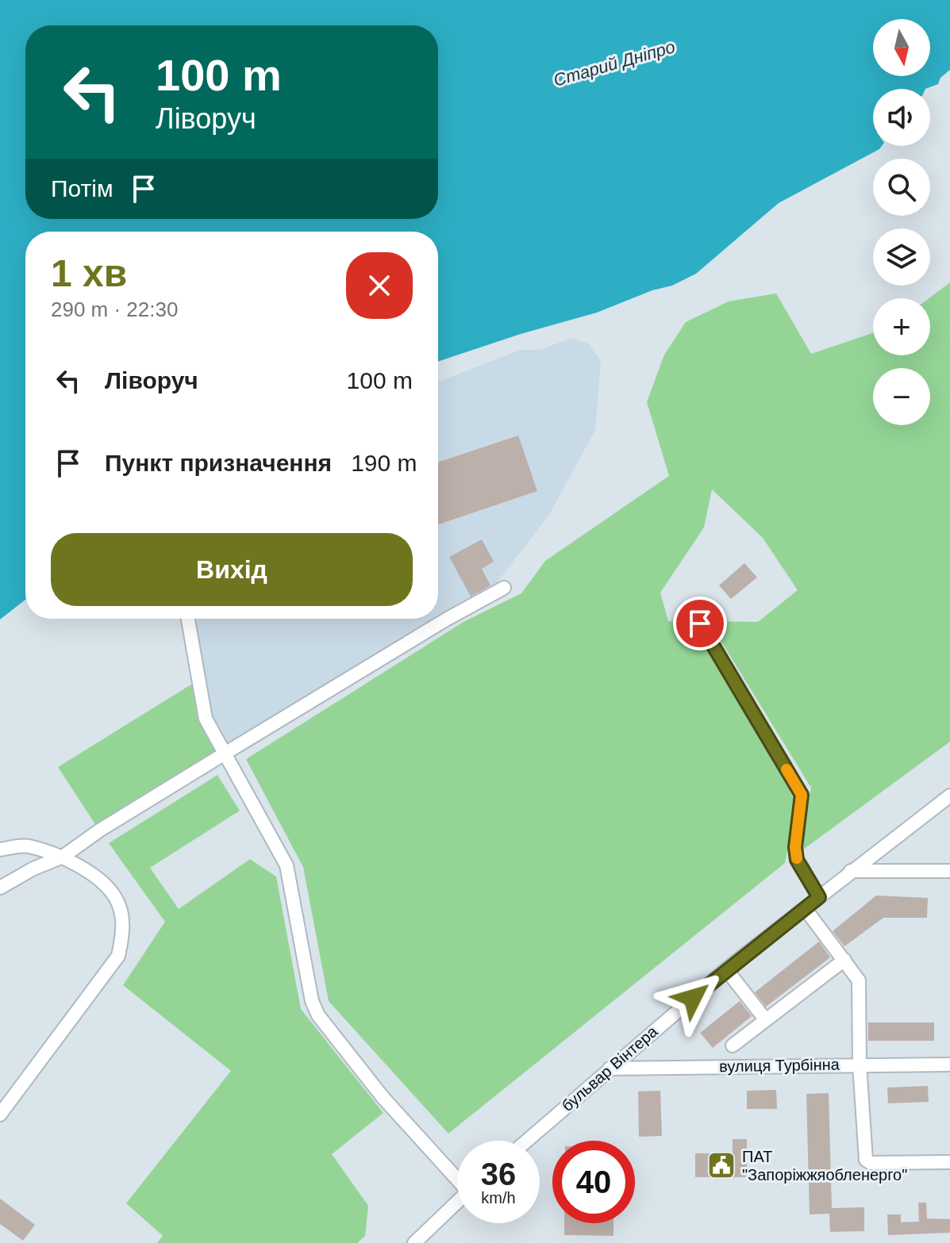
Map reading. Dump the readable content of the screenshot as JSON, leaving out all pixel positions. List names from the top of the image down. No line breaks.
{"streets":{"street":["вулиця Турбінна","бульвар Вінтера"]},"crossings":[["вулиця Турбінна","бульвар Вінтера"]],"water":["Старий Дніпро"],"places":{"public building":["ПАТ \"Запоріжжяобленерго\""]},"north":"bottom","page":{"map_buttons":["+","−"],"turn":["100 m","Ліворуч"],"then":"Потім","heading":["1 хв","290 m · 22:30"],"list":[{"name":"Ліворуч","value":"100 m"},{"name":"Пункт призначення","value":"190 m"}],"buttons":"Вихід","speed":"36 km/h","limit":"40"}}
